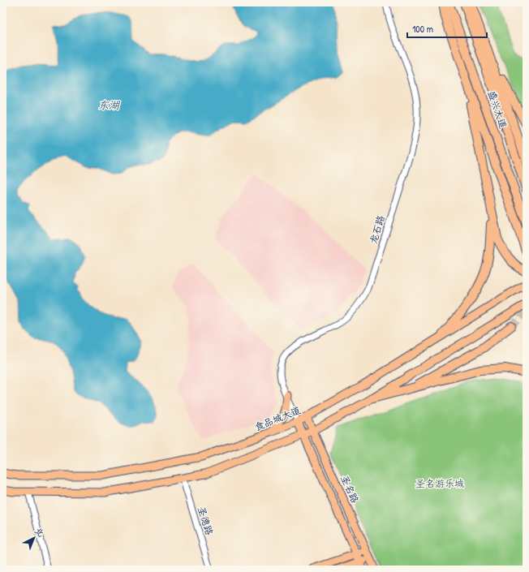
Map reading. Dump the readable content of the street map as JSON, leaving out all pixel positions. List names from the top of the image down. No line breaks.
{"streets":{"highway":["盛兴大道"],"main road":["食品城大道","圣名路"],"street":["龙石路","圣德路"]},"crossings":[["龙石路","食品城大道"],["龙石路","圣名路"],["食品城大道","圣名路"]],"water":["东湖"],"parks":["圣名游乐城"],"scale_bar":"100 m","north":"top right"}
